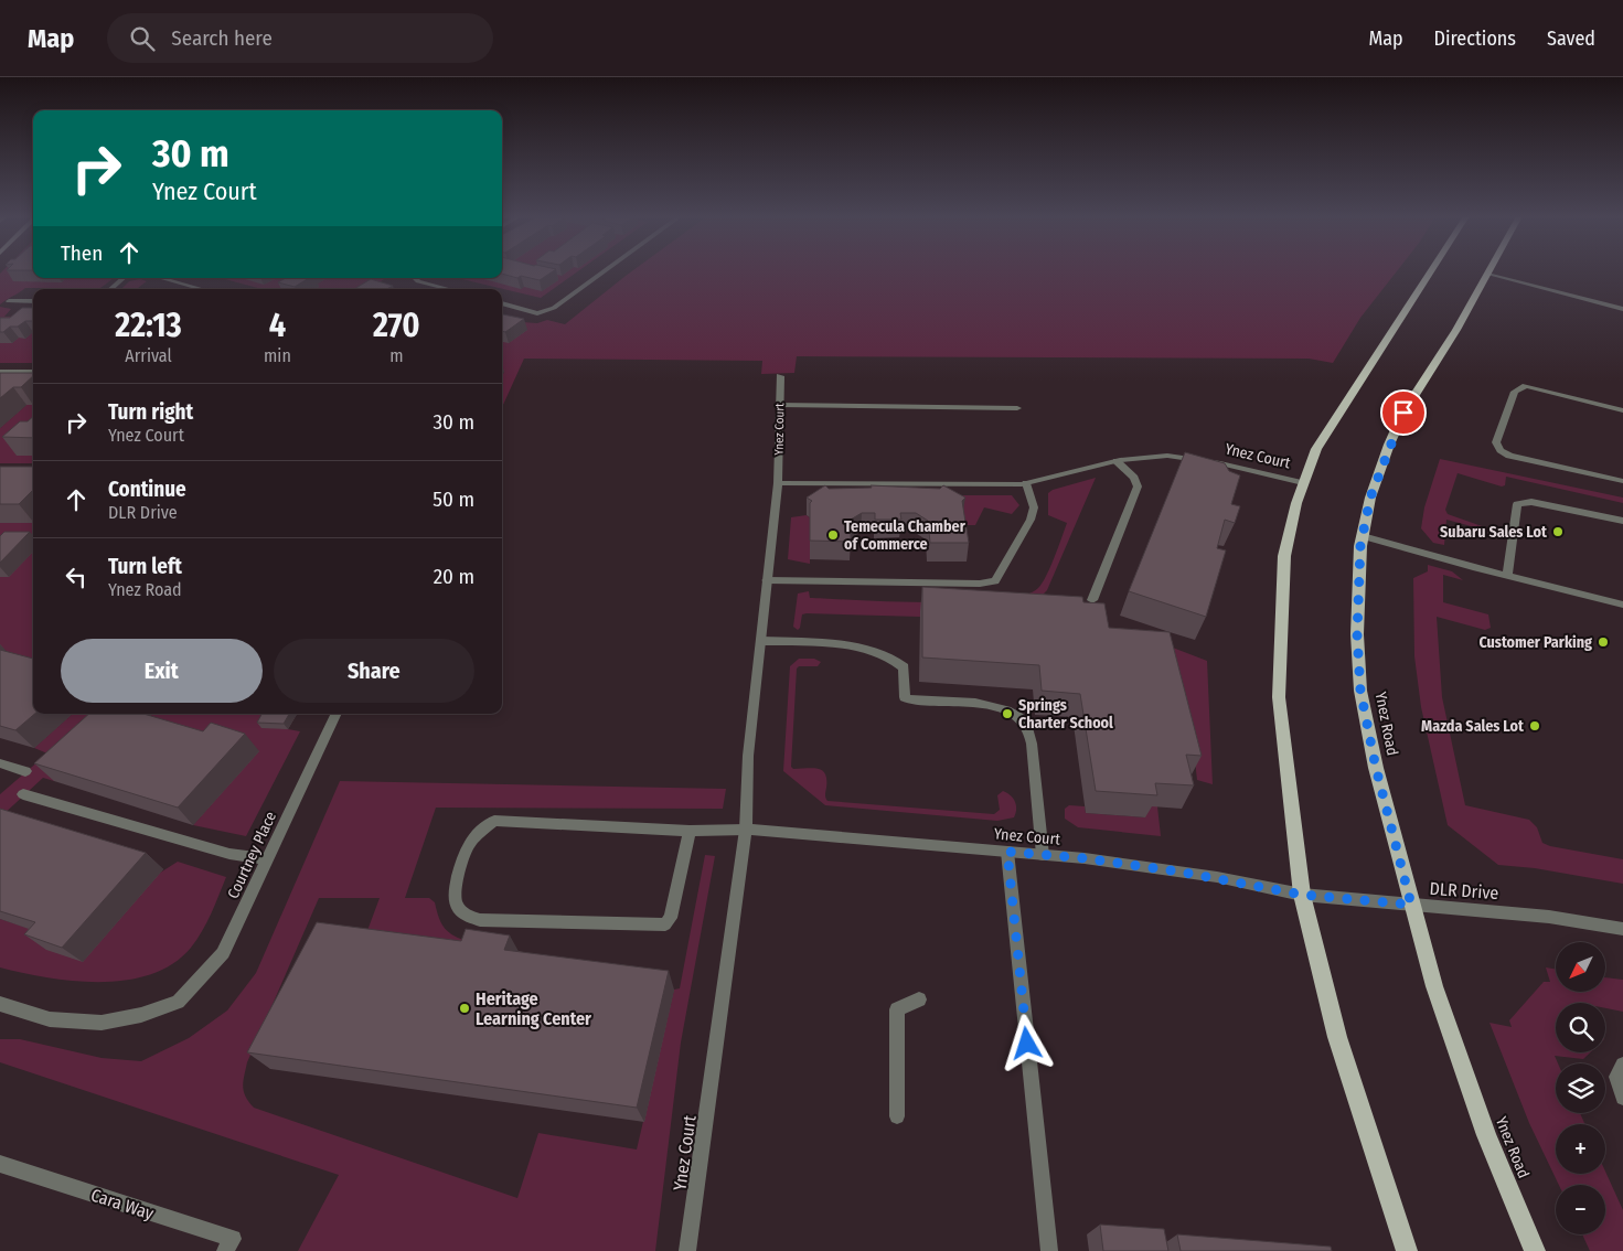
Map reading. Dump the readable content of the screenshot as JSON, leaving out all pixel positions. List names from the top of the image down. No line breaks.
{"streets":{"main road":["Ynez Road"],"street":["Ynez Court","Courtney Place","DLR Drive","Cara Way"]},"crossings":[["Ynez Court","DLR Drive"],["Ynez Road","DLR Drive"]],"places":["Subaru Sales Lot","Temecula Chamber of Commerce","Customer Parking","Springs Charter School","Mazda Sales Lot","Heritage Learning Center"],"north":"bottom left","page":{"header":"Map","search":"Search here","nav":["Map","Directions","Saved"],"turn":["30 m","Ynez Court"],"then":"Then","eta":["22:13","Arrival","4","min","270","m"],"list":[{"name":"Turn right","note":"Ynez Court","value":"30 m"},{"name":"Continue","note":"DLR Drive","value":"50 m"},{"name":"Turn left","note":"Ynez Road","value":"20 m"}],"buttons":["Exit","Share"],"map_buttons":["+","−"]}}
